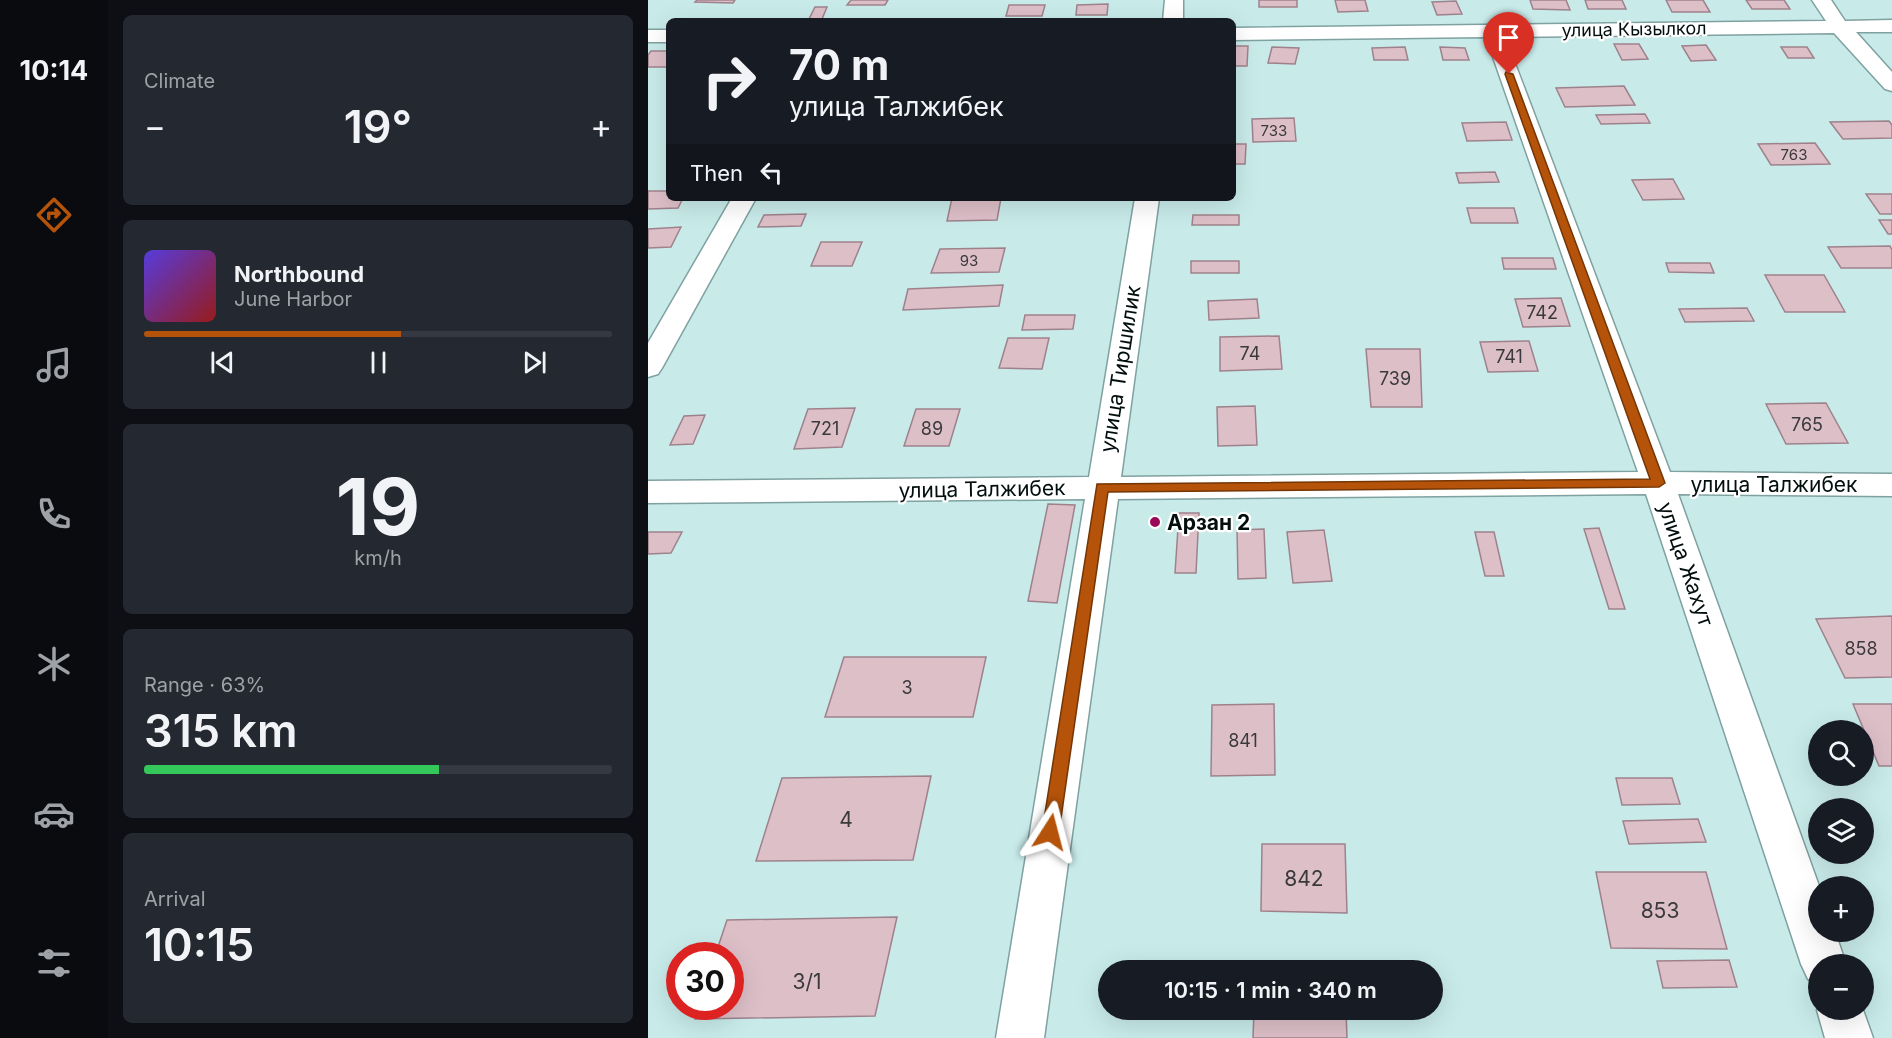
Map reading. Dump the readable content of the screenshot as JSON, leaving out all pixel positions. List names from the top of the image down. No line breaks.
{"streets":{"street":["улица Кызылкол","улица Тиршилик","улица Талжибек","улица Жахут"]},"crossings":[["улица Кызылкол","улица Жахут"],["улица Тиршилик","улица Талжибек"],["улица Талжибек","улица Жахут"]],"places":["Арзан 2"],"house_numbers":["733","763","93","742","74","741","739","765","721","89","858","3","841","4","842","853","3/1"],"page":{"tabs":"10:14","tile":["Climate",["19","km/h"],["Range · 63%","315 km"],["Arrival","10:15"]],"turn":["70 m","улица Талжибек"],"heat":["−","19°","+"],"then":"Then","song":["Northbound","June Harbor"],"map_buttons":["+","−"],"limit":"30","trip":"10:15 · 1 min · 340 m"}}
